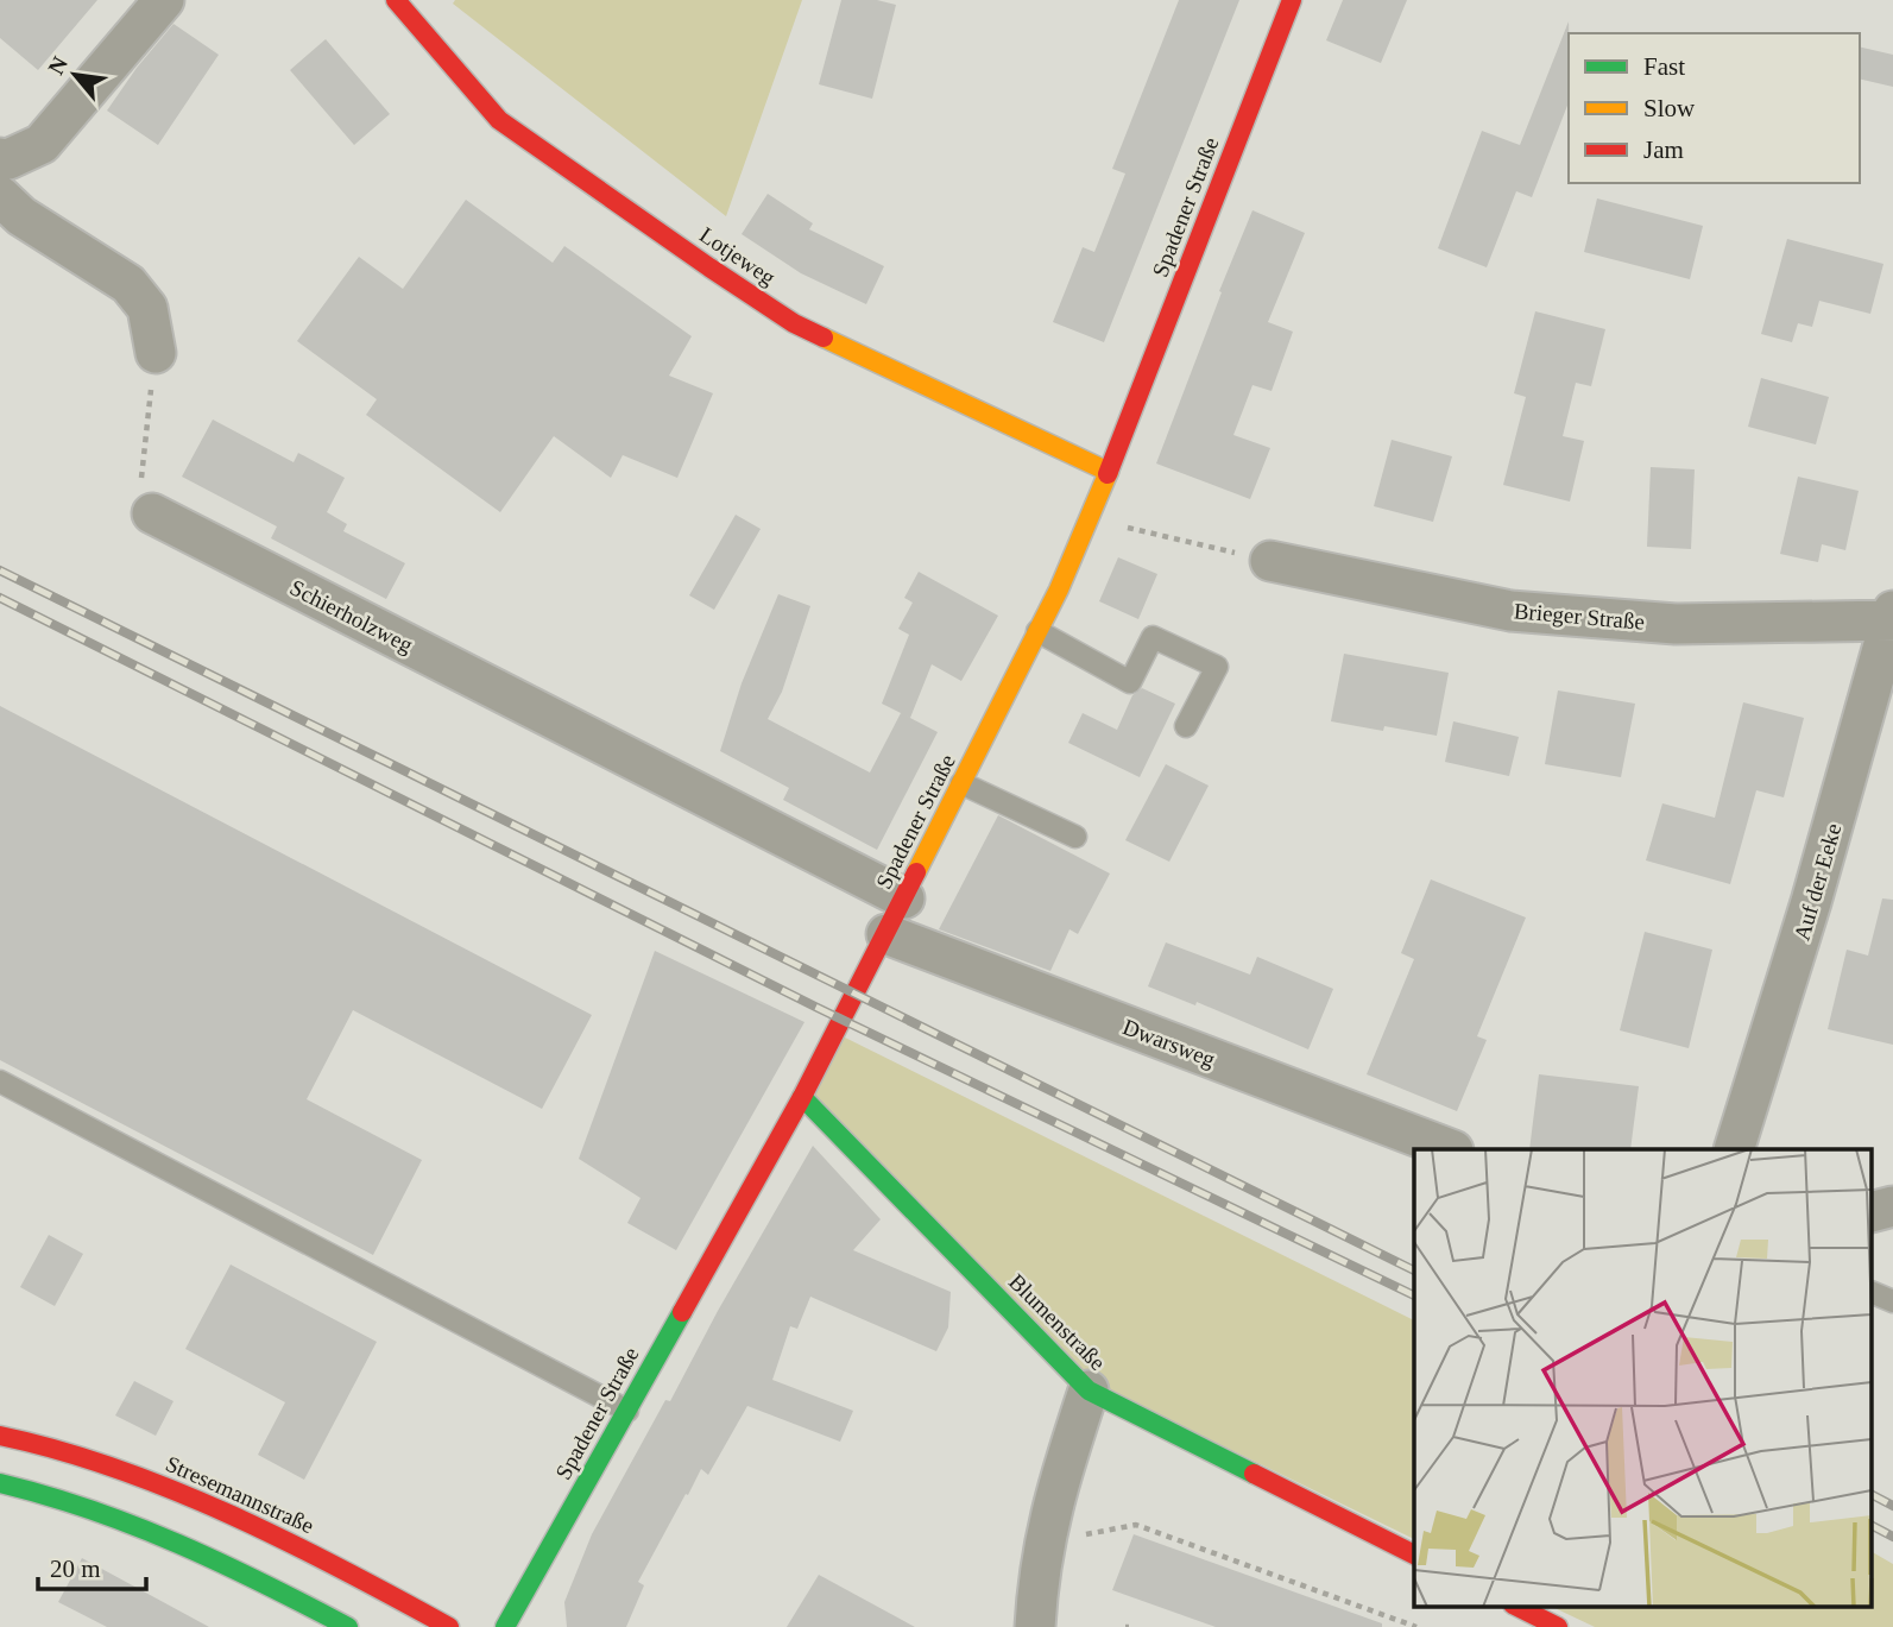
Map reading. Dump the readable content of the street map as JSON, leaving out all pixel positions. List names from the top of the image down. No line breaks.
{"streets":{"street":["Spadener Straße","Lotjeweg","Schierholzweg","Brieger Straße","Auf der Eeke","Dwarsweg","Blumenstraße","Stresemannstraße"]},"crossings":[["Spadener Straße","Lotjeweg"],["Spadener Straße","Schierholzweg"],["Spadener Straße","Dwarsweg"],["Spadener Straße","Blumenstraße"],["Brieger Straße","Auf der Eeke"]],"legend":["Fast","Slow","Jam"],"scale_bar":"20 m","north":"top left"}
